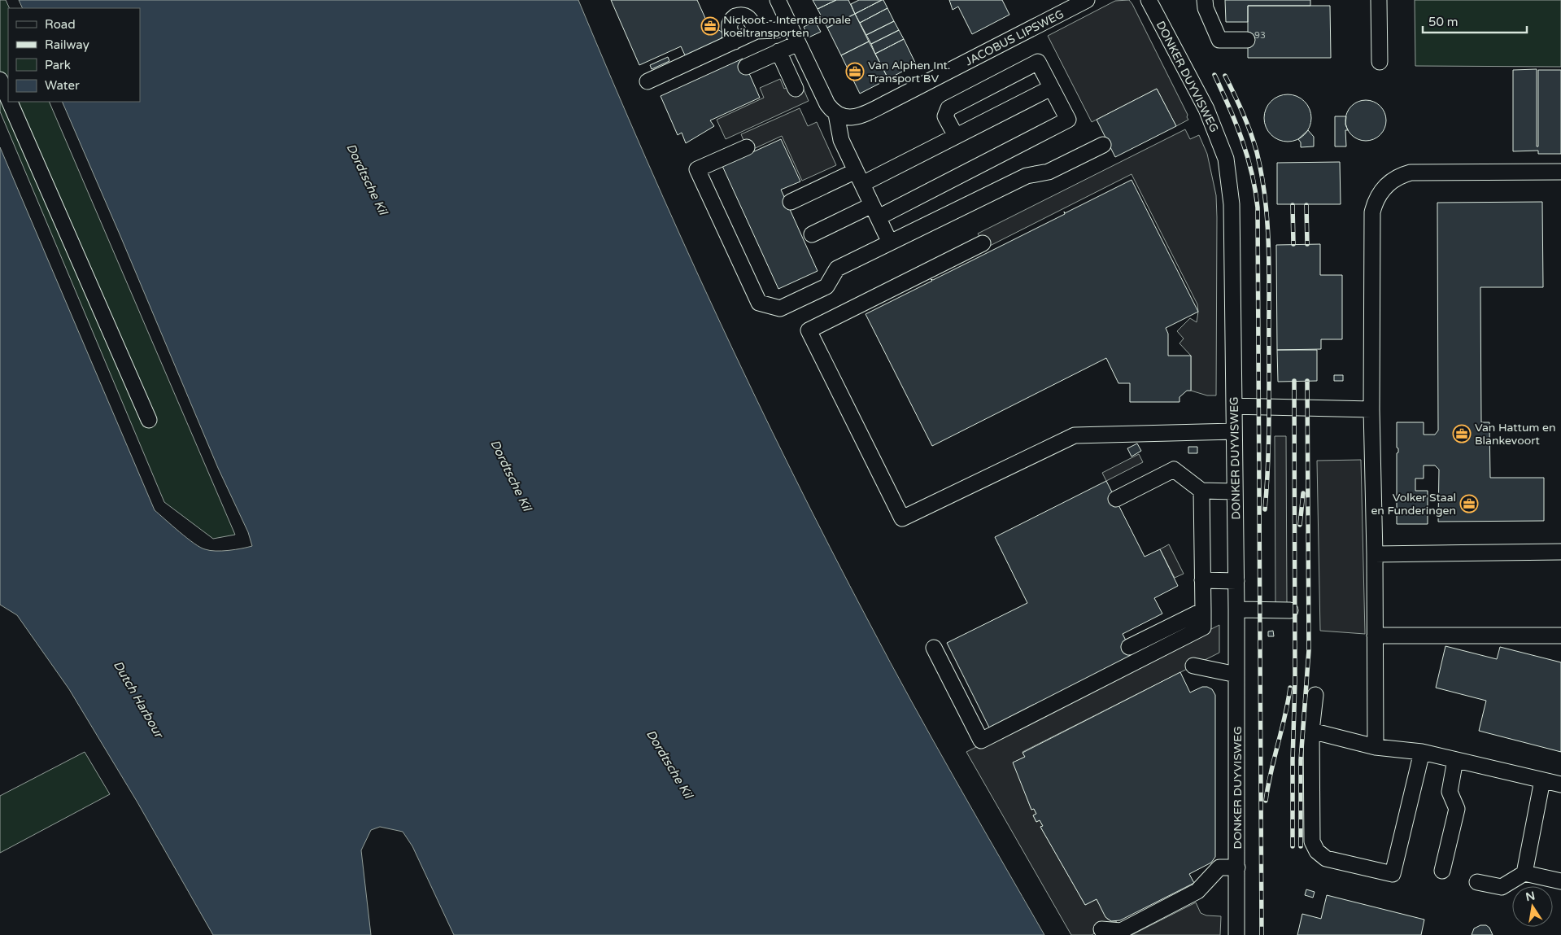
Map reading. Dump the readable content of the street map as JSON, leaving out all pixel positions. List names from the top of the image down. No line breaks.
{"streets":{"street":["JACOBUS LIPSWEG","DONKER DUYVISWEG"]},"water":["Dordtsche Kil","Dutch Harbour"],"places":{"office":["Nickoot - Internationale koeltransporten","Van Alphen Int. Transport BV","Van Hattum en Blankevoort","Volker Staal en Funderingen"]},"house_numbers":["93"],"legend":["Road","Railway","Park","Water"],"scale_bar":"50 m","north":"top"}
